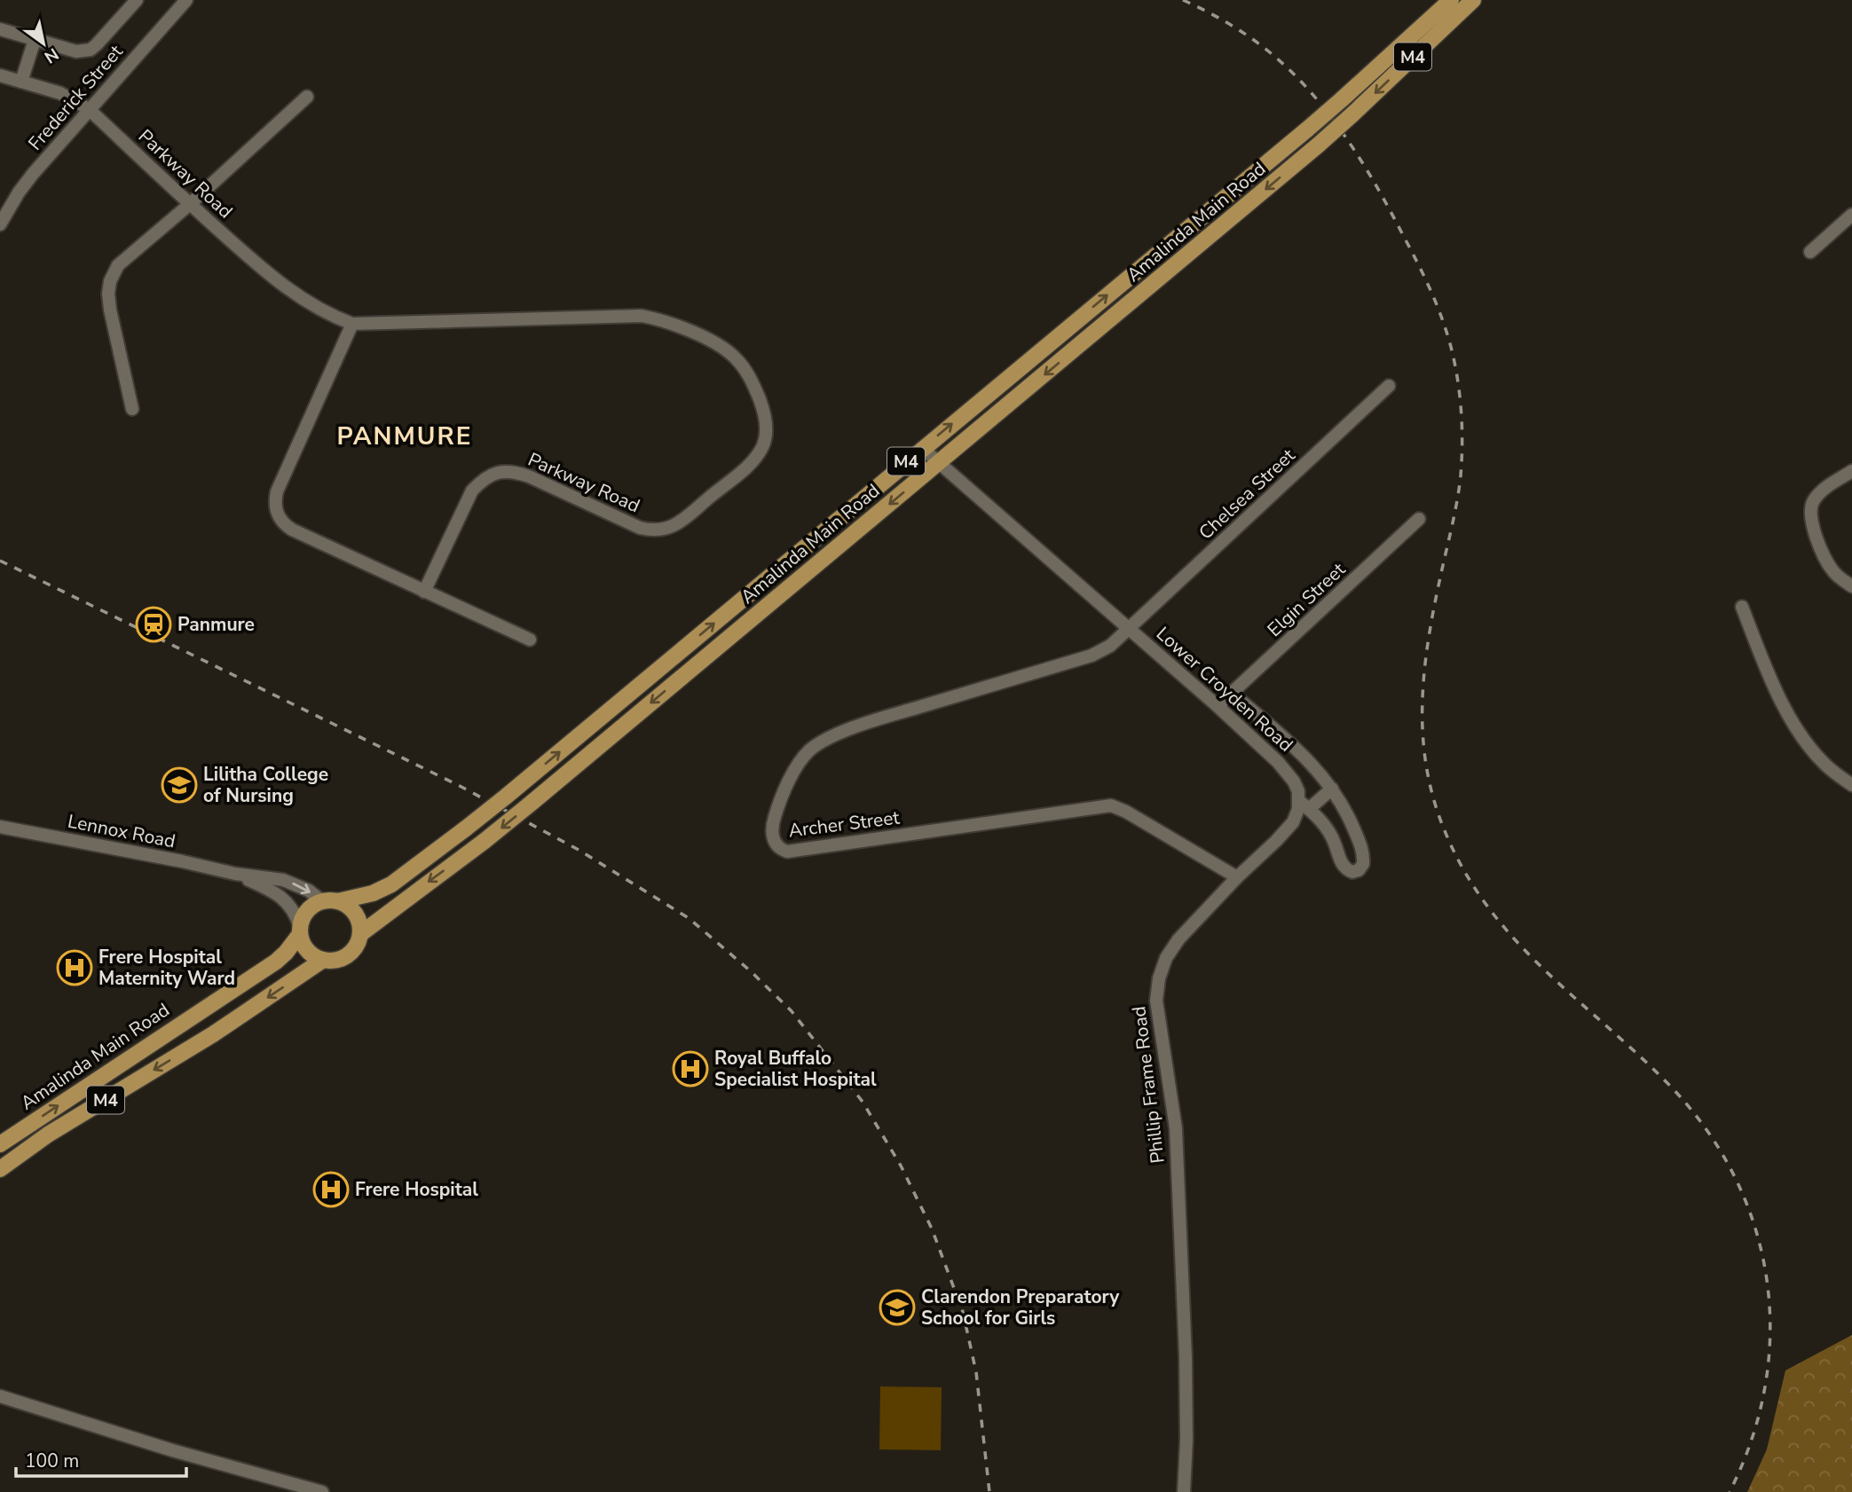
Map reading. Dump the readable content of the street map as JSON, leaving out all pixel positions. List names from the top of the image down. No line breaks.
{"streets":{"main road":["M4","Amalinda Main Road"],"street":["Frederick Street","Parkway Road","Chelsea Street","Elgin Street","Lower Croyden Road","Archer Street","Lennox Road","Phillip Frame Road"]},"crossings":[["Frederick Street","Parkway Road"],["Amalinda Main Road","Lower Croyden Road"],["Amalinda Main Road","Lennox Road"],["Chelsea Street","Lower Croyden Road"],["Chelsea Street","Archer Street"],["Elgin Street","Lower Croyden Road"],["Lower Croyden Road","Archer Street"],["Lower Croyden Road","Phillip Frame Road"],["Archer Street","Phillip Frame Road"]],"districts":["PANMURE"],"places":{"station":["Panmure"],"school or university":["Lilitha College of Nursing","Clarendon Preparatory School for Girls"],"hospital":["Frere Hospital Maternity Ward","Royal Buffalo Specialist Hospital","Frere Hospital"]},"scale_bar":"100 m","north":"bottom right"}
